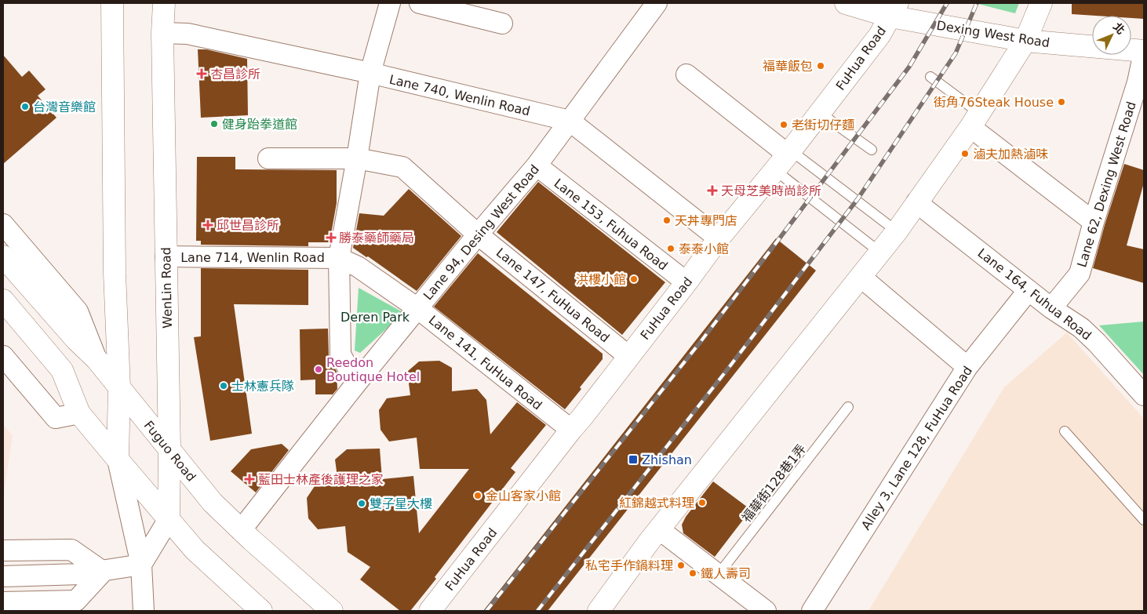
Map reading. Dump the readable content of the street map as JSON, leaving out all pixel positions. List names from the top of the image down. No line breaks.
{"streets":{"street":["Dexing West Road","FuHua Road","Lane 740, Wenlin Road","Lane 62, Dexing West Road","Lane 153, Fuhua Road","Lane 94, Desing West Road","Lane 714, Wenlin Road","WenLin Road","Lane 164, Fuhua Road","Lane 147, FuHua Road","Lane 141, FuHua Road","Alley 3, Lane 128, FuHua Road","Fuguo Road"],"lane":["福華街128巷1弄"]},"crossings":[["Dexing West Road","FuHua Road"],["Dexing West Road","Lane 62, Dexing West Road"],["FuHua Road","Lane 740, Wenlin Road"],["FuHua Road","Lane 153, Fuhua Road"],["FuHua Road","Lane 147, FuHua Road"],["FuHua Road","Lane 141, FuHua Road"],["Lane 740, Wenlin Road","Lane 94, Desing West Road"],["Lane 740, Wenlin Road","WenLin Road"],["Lane 62, Dexing West Road","Lane 164, Fuhua Road"],["Lane 153, Fuhua Road","Lane 94, Desing West Road"],["Lane 94, Desing West Road","Lane 147, FuHua Road"],["Lane 94, Desing West Road","Lane 141, FuHua Road"],["Lane 94, Desing West Road","Fuguo Road"],["Lane 714, Wenlin Road","WenLin Road"],["Lane 714, Wenlin Road","Lane 141, FuHua Road"],["WenLin Road","Fuguo Road"],["Lane 164, Fuhua Road","Alley 3, Lane 128, FuHua Road"]],"parks":["Deren Park"],"places":{"other":["福華飯包","街角76Steak House","台灣音樂館","健身跆拳道館","老街切仔麵","滷夫加熱滷味","天丼專門店","泰泰小館","洪樓小館","Reedon Boutique Hotel","士林憲兵隊","金山客家小館","紅錦越式料理","雙子星大樓","私宅手作鍋料理","鐵人壽司"],"health":["杏昌診所","天母芝美時尚診所","邱世昌診所","勝泰藥師藥局","藍田士林產後護理之家"],"transit":["Zhishan"]},"north":"top right"}
